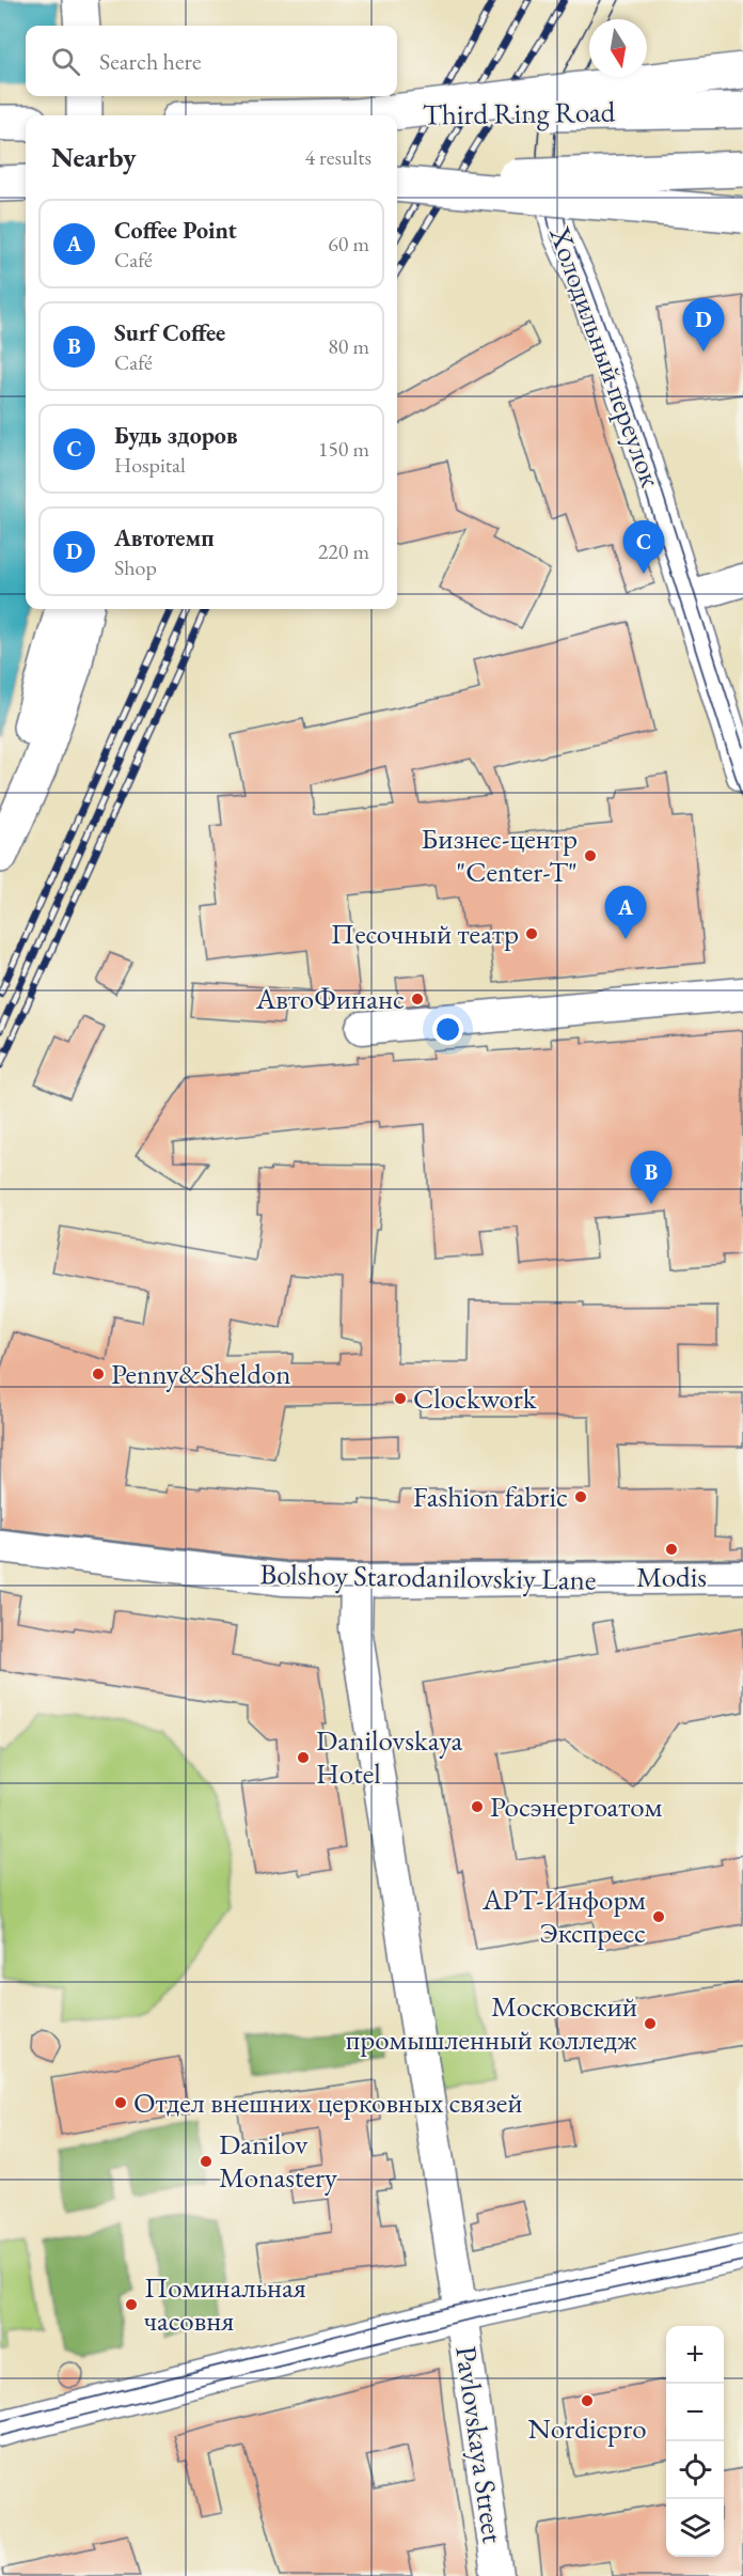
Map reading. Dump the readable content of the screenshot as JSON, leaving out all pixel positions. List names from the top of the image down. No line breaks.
{"streets":{"main road":["Third Ring Road"],"street":["Холодильный переулок","Bolshoy Starodanilovskiy Lane","Pavlovskaya Street"]},"crossings":[["Bolshoy Starodanilovskiy Lane","Pavlovskaya Street"]],"places":["Бизнес-центр \"Center-T\"","Песочный театр","АвтоФинанс","Penny&Sheldon","Clockwork","Fashion fabric","Modis","Danilovskaya Hotel","Росэнергоатом","АРТ-Информ Экспресс","Московский промышленный колледж","Отдел внешних церковных связей","Danilov Monastery","Поминальная часовня","Nordicpro"],"north":"bottom","page":{"search":"Search here","heading":["Nearby","4 results"],"list":[{"mark":"A","name":"Coffee Point","note":"Café","value":"60 m"},{"mark":"B","name":"Surf Coffee","note":"Café","value":"80 m"},{"mark":"C","name":"Будь здоров","note":"Hospital","value":"150 m"},{"mark":"D","name":"Автотемп","note":"Shop","value":"220 m"}],"pins":["D","C","A","B"],"map_buttons":["+","−"]}}
